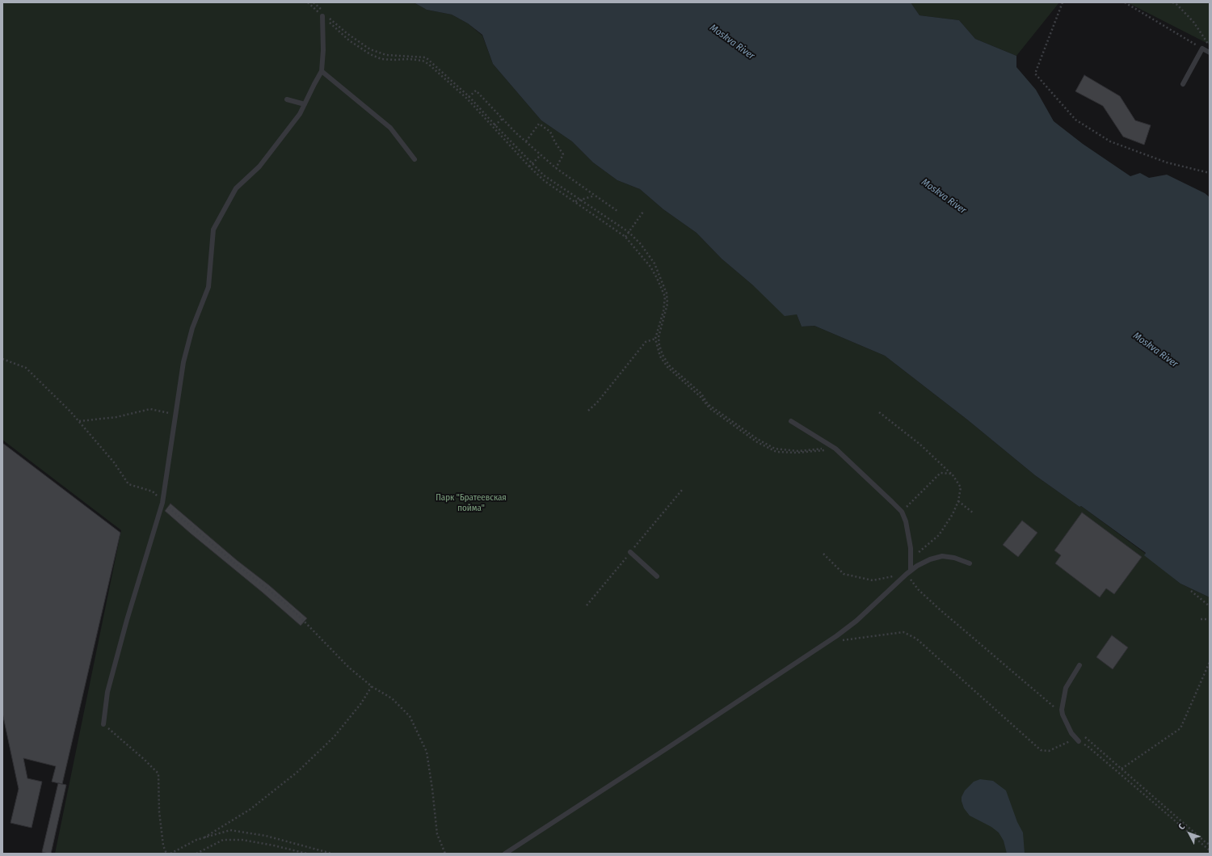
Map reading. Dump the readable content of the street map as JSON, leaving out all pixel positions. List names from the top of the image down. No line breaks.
{"water":["Moskva River"],"parks":["Парк \"Братеевская пойма\""],"north":"top left"}
